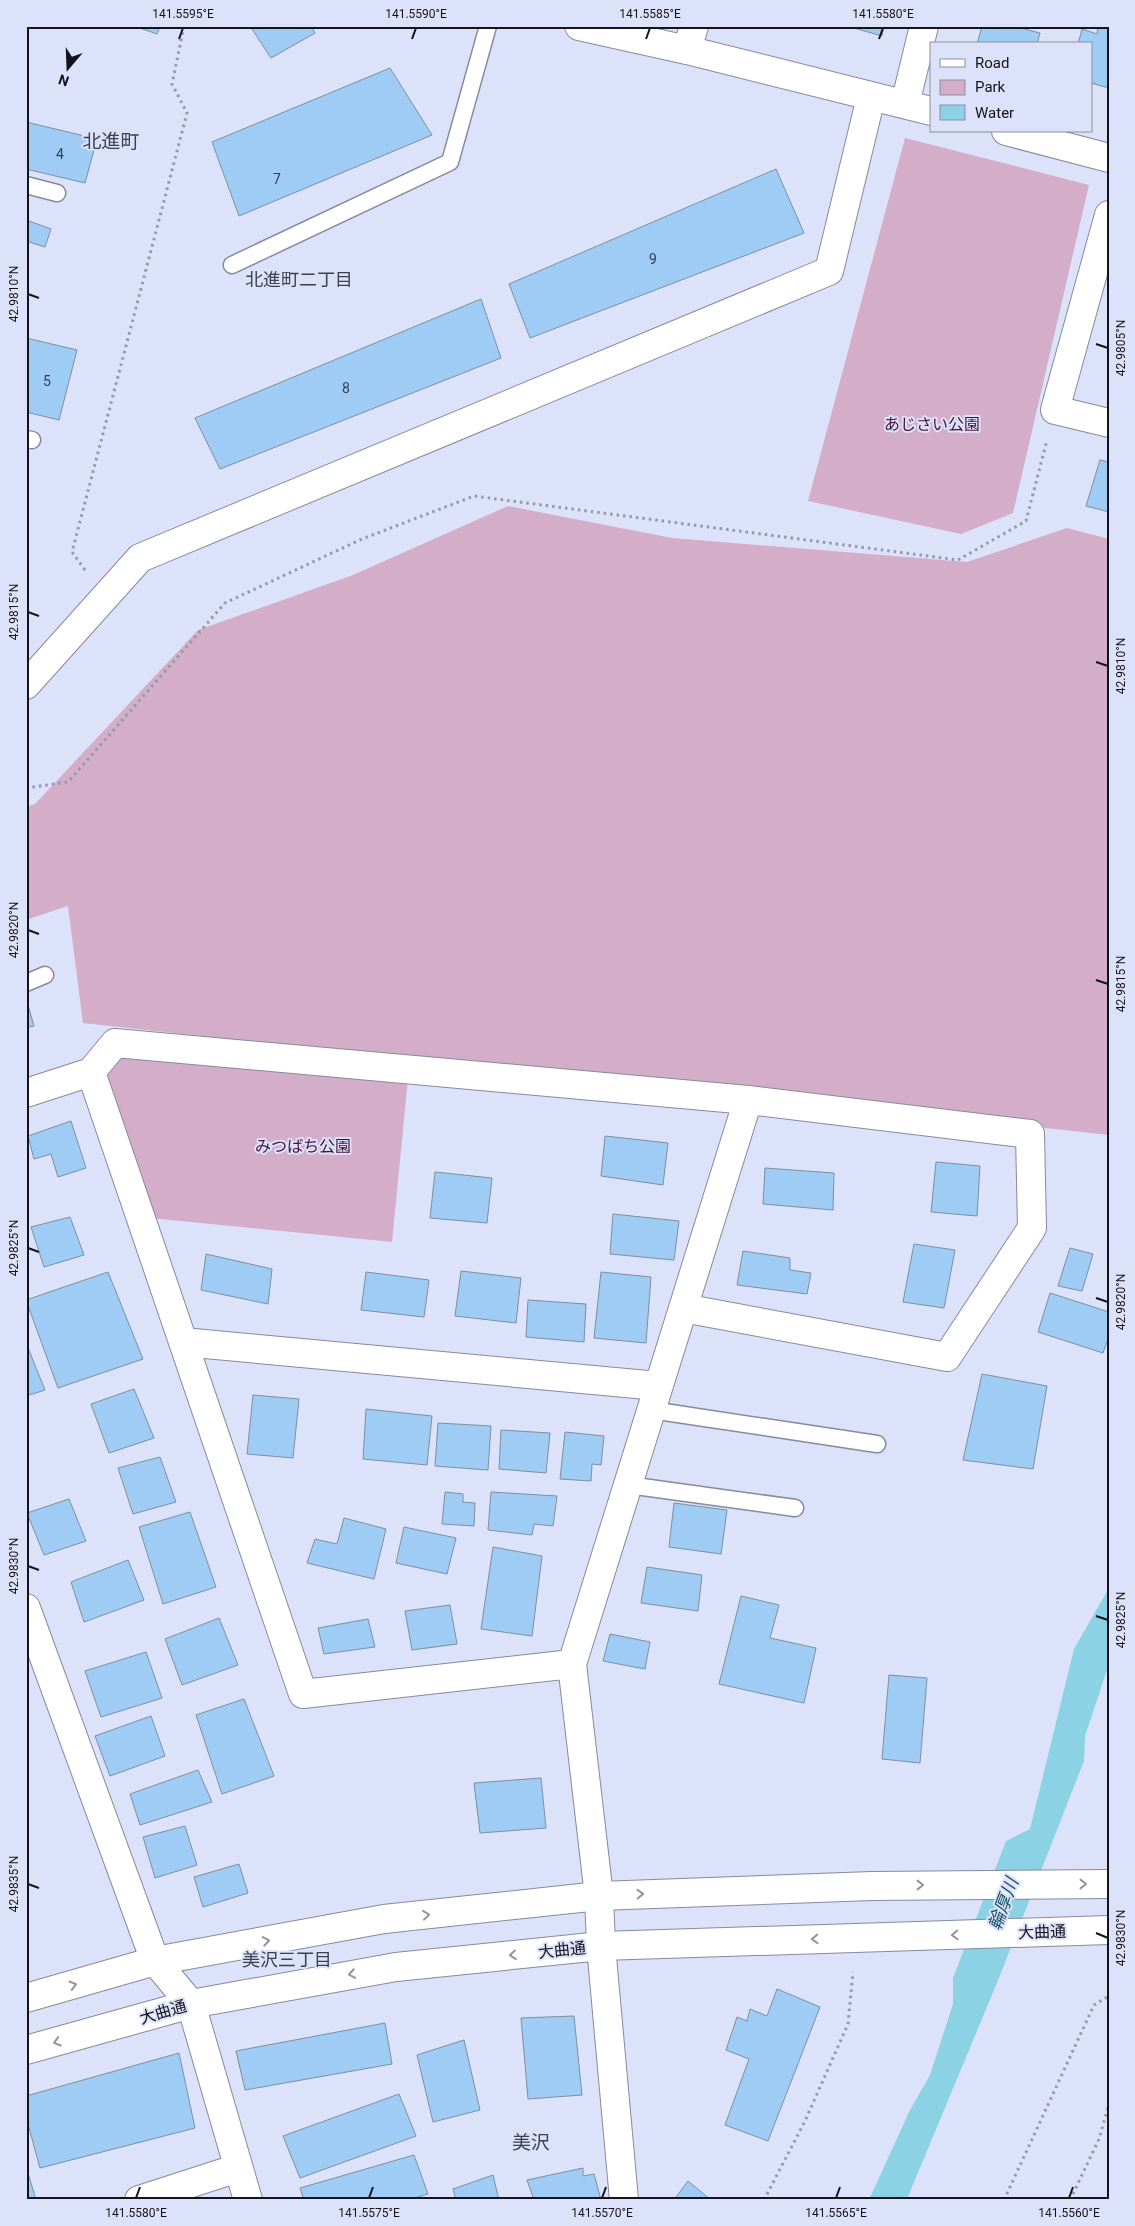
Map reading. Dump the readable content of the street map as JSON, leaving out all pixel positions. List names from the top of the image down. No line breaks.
{"streets":{"street":["大曲通"]},"districts":["北進町","北進町二丁目","美沢三丁目","美沢"],"water":["輪厚川"],"parks":["あじさい公園","みつばち公園"],"house_numbers":["4","7","9","5","8"],"legend":["Road","Park","Water"],"north":"bottom","coordinates":["141.5595°E","141.5590°E","141.5585°E","141.5580°E","42.9810°N","42.9805°N","42.9815°N","42.9820°N","42.9825°N","42.9830°N","42.9835°N","141.5575°E","141.5570°E","141.5565°E","141.5560°E"]}
